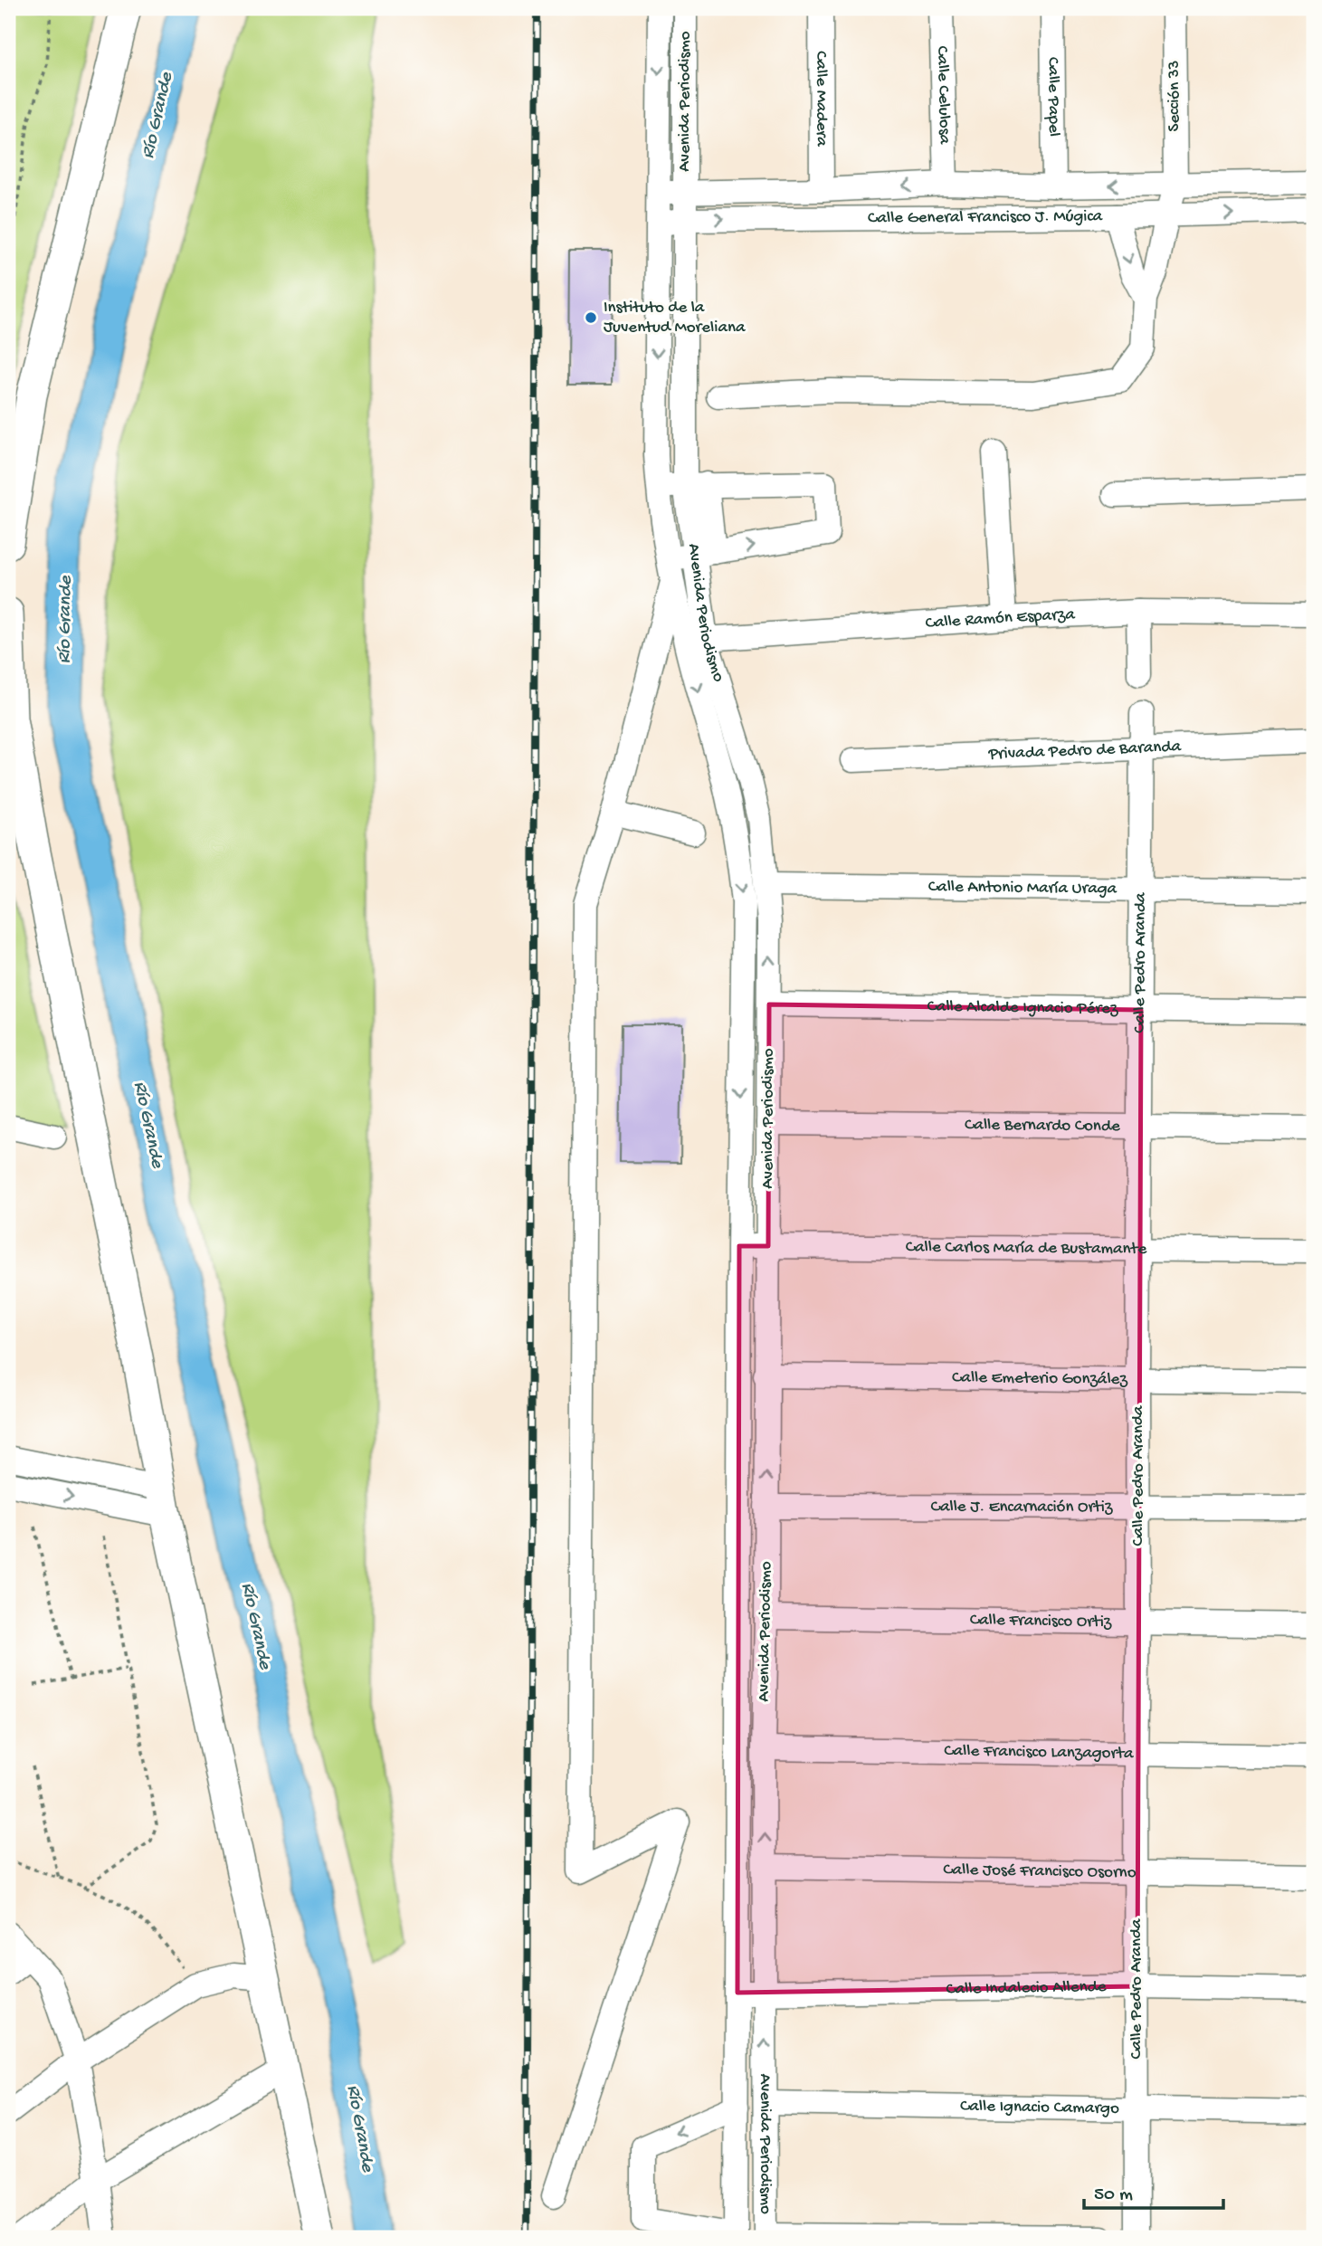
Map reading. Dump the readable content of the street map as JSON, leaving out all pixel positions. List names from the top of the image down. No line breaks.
{"streets":{"street":["Calle Celulosa","Sección 33","Calle Papel","Calle Madera","Avenida Periodismo","Calle General Francisco J. Múgica","Calle Ramón Esparza","Privada Pedro de Baranda","Calle Antonio María Uraga","Calle Pedro Aranda","Calle Alcalde Ignacio Pérez","Calle Bernardo Conde","Calle Carlos María de Bustamante","Calle Emeterio González","Calle J. Encarnación Ortiz","Calle Francisco Ortiz","Calle Francisco Lanzagorta","Calle José Francisco Osorno","Calle Indalecio Allende","Calle Ignacio Camargo"]},"crossings":[["Calle Celulosa","Calle General Francisco J. Múgica"],["Sección 33","Calle General Francisco J. Múgica"],["Calle Papel","Calle General Francisco J. Múgica"],["Calle Madera","Calle General Francisco J. Múgica"],["Avenida Periodismo","Calle General Francisco J. Múgica"],["Avenida Periodismo","Calle Ramón Esparza"],["Avenida Periodismo","Calle Antonio María Uraga"],["Avenida Periodismo","Calle Alcalde Ignacio Pérez"],["Avenida Periodismo","Calle Bernardo Conde"],["Avenida Periodismo","Calle Carlos María de Bustamante"],["Avenida Periodismo","Calle Emeterio González"],["Avenida Periodismo","Calle J. Encarnación Ortiz"],["Avenida Periodismo","Calle Francisco Ortiz"],["Avenida Periodismo","Calle Francisco Lanzagorta"],["Avenida Periodismo","Calle José Francisco Osorno"],["Avenida Periodismo","Calle Indalecio Allende"],["Avenida Periodismo","Calle Ignacio Camargo"],["Privada Pedro de Baranda","Calle Pedro Aranda"],["Calle Antonio María Uraga","Calle Pedro Aranda"],["Calle Pedro Aranda","Calle Alcalde Ignacio Pérez"],["Calle Pedro Aranda","Calle Bernardo Conde"],["Calle Pedro Aranda","Calle Carlos María de Bustamante"],["Calle Pedro Aranda","Calle Emeterio González"],["Calle Pedro Aranda","Calle J. Encarnación Ortiz"],["Calle Pedro Aranda","Calle Francisco Ortiz"],["Calle Pedro Aranda","Calle Francisco Lanzagorta"],["Calle Pedro Aranda","Calle José Francisco Osorno"],["Calle Pedro Aranda","Calle Indalecio Allende"],["Calle Pedro Aranda","Calle Ignacio Camargo"]],"water":["Río Grande"],"places":["Instituto de la Juventud Moreliana"],"scale_bar":"50 m"}
